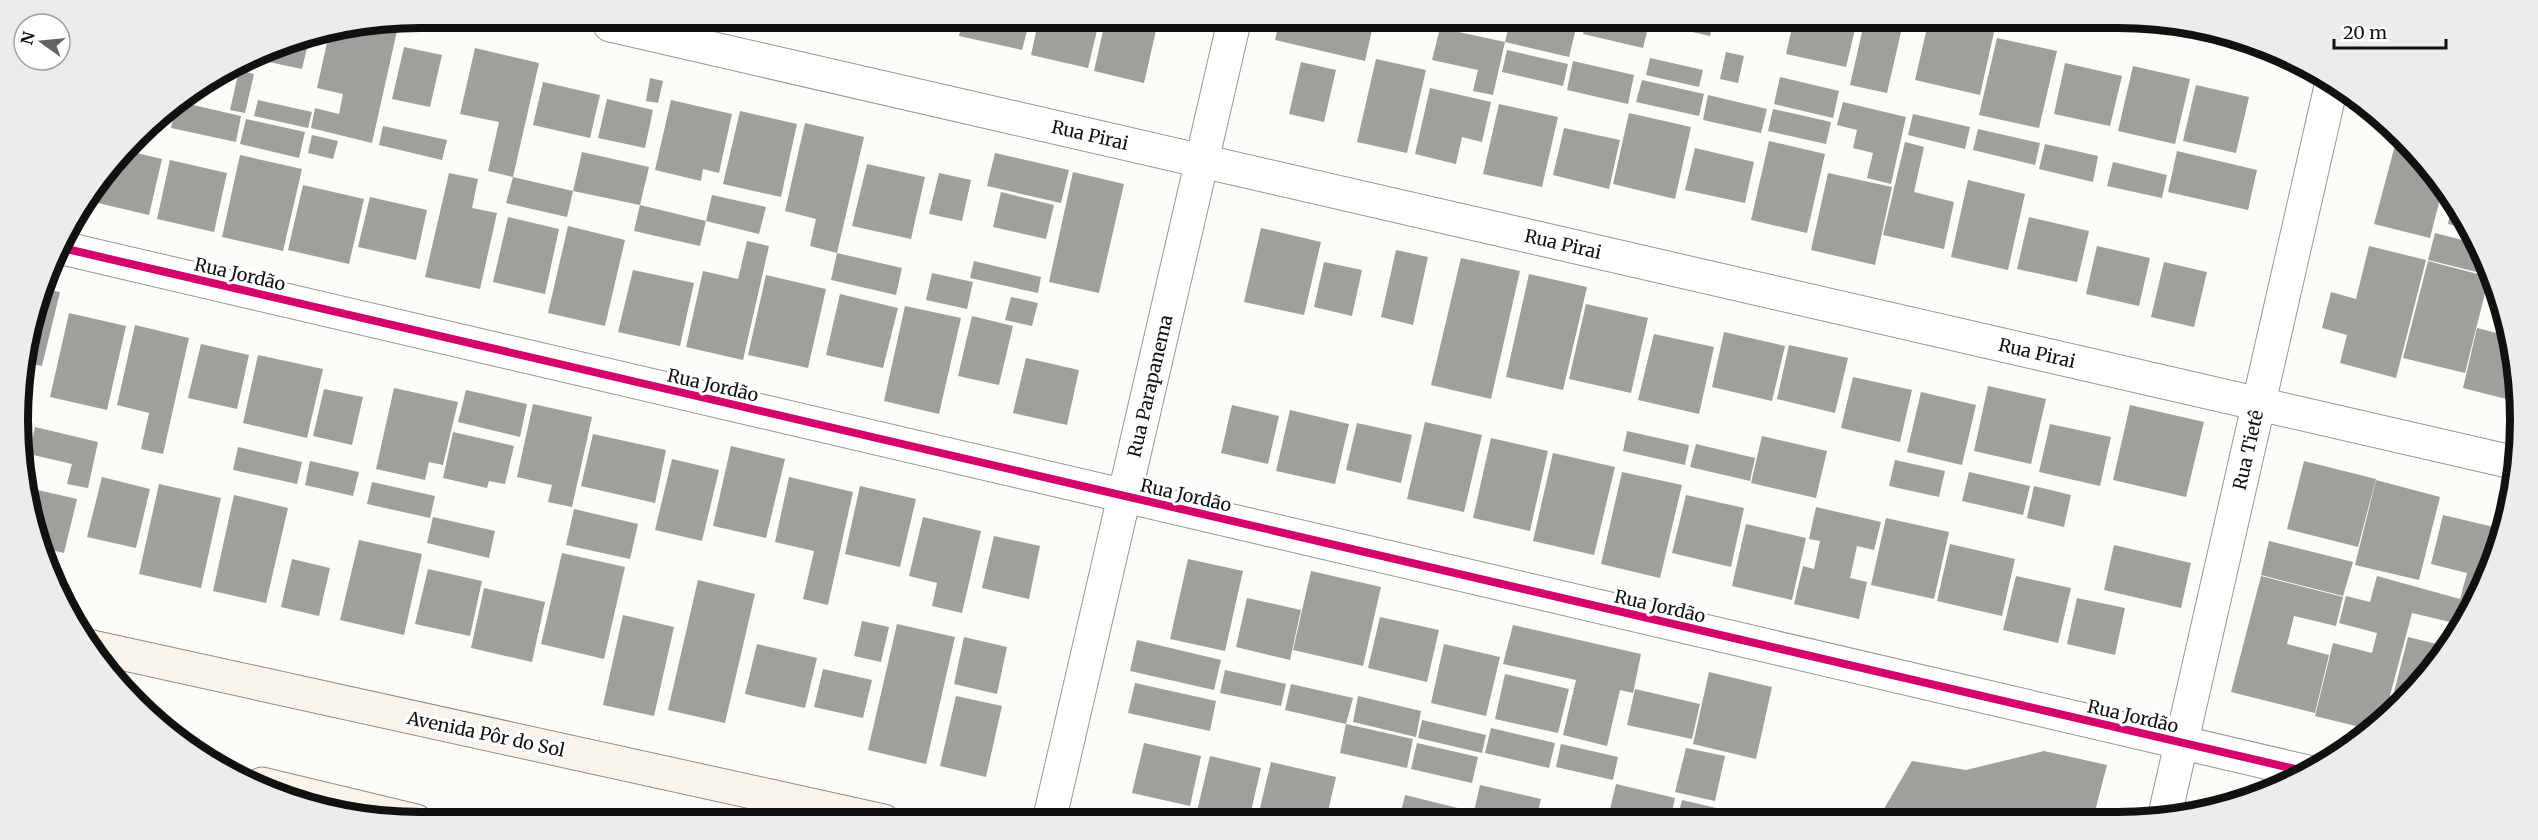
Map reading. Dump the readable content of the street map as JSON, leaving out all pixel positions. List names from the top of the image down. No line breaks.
{"streets":{"street":["Rua Pirai","Rua Jordão","Rua Parapanema","Rua Tietê","Avenida Pôr do Sol"]},"crossings":[["Rua Pirai","Rua Parapanema"],["Rua Pirai","Rua Tietê"],["Rua Jordão","Rua Parapanema"],["Rua Jordão","Rua Tietê"]],"scale_bar":"20 m","north":"left"}
